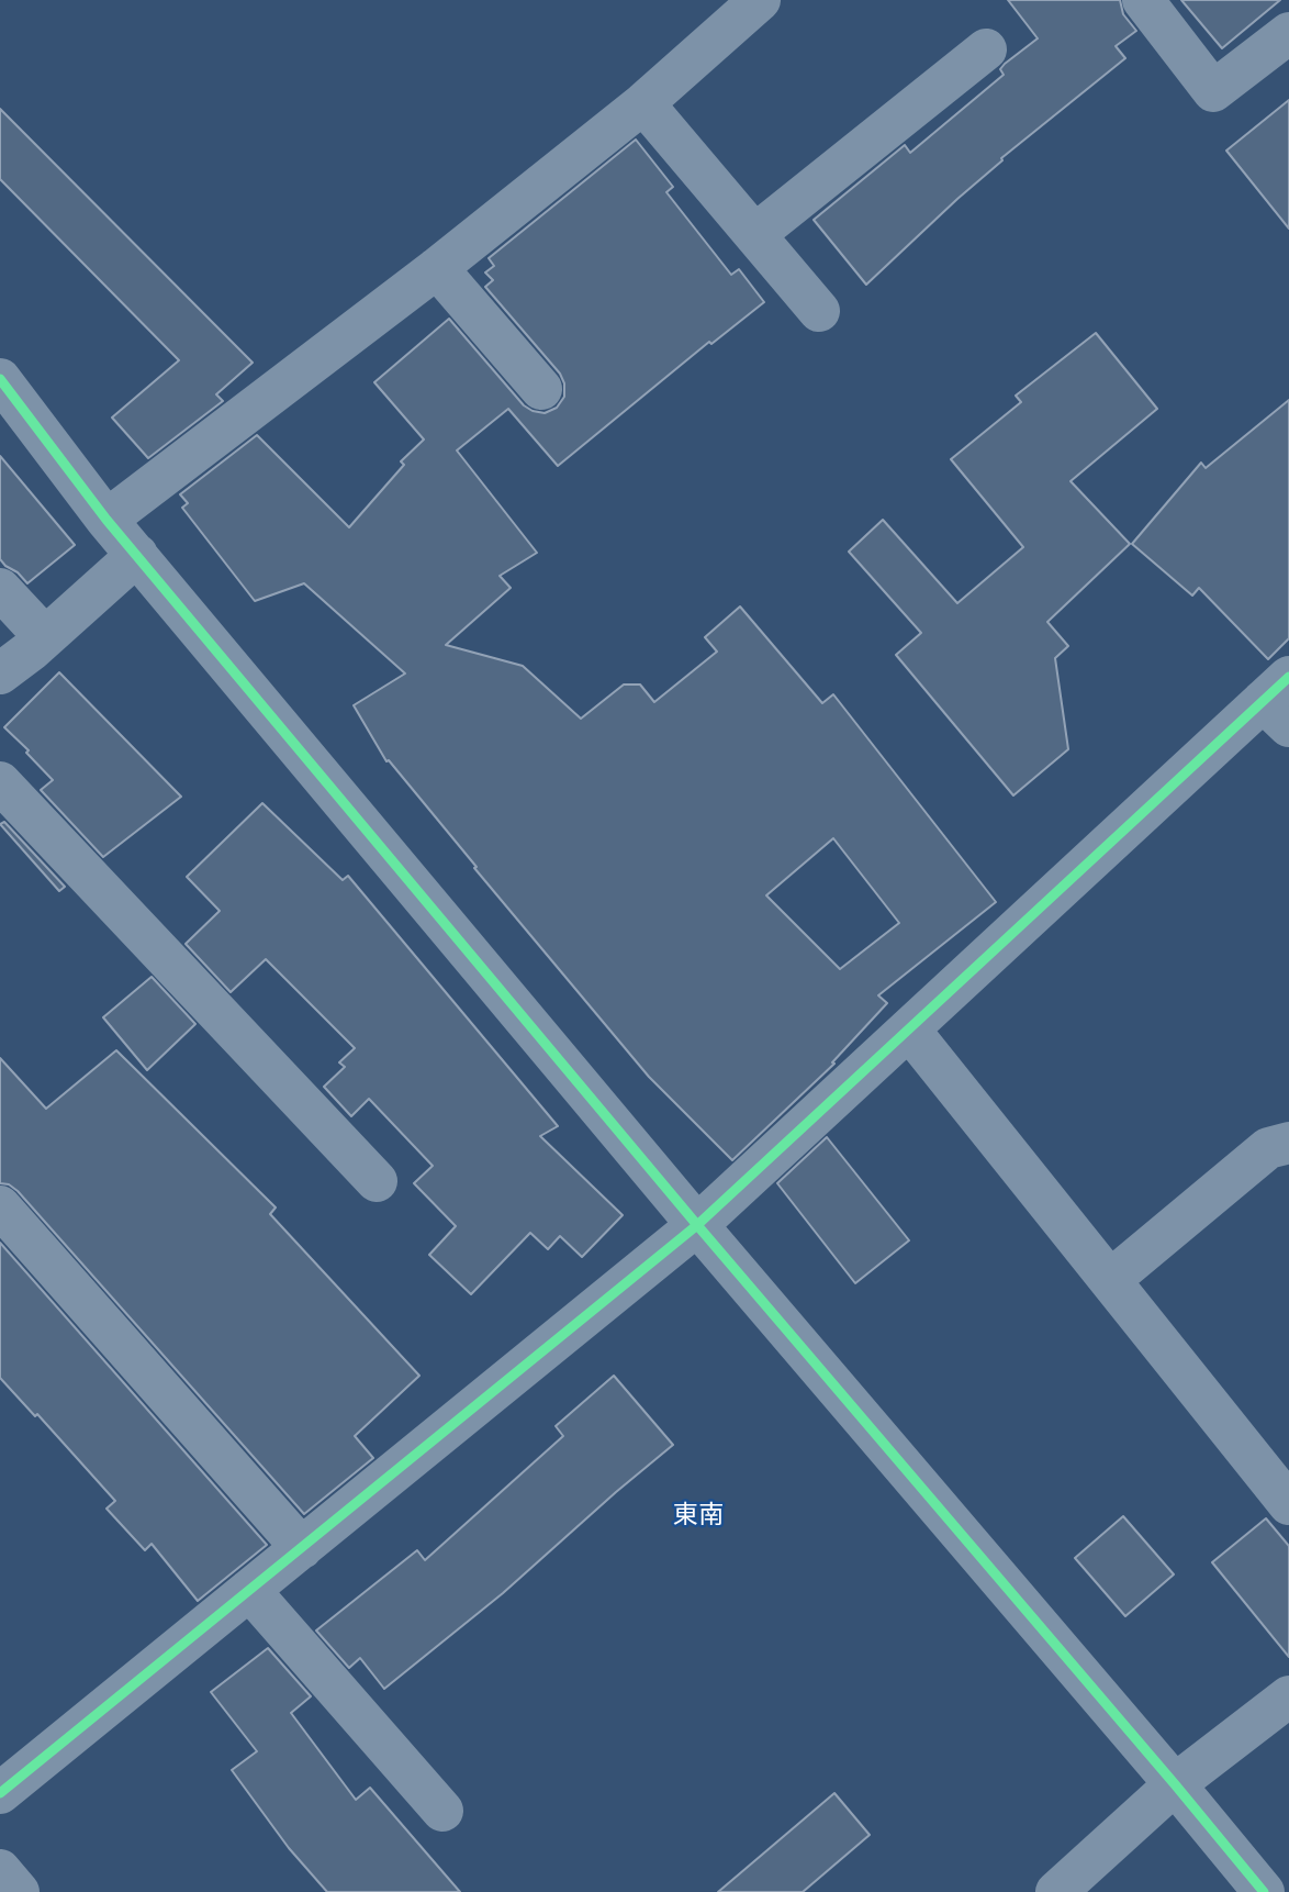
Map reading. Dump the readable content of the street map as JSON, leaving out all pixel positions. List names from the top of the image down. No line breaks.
{"districts":["東南"]}
